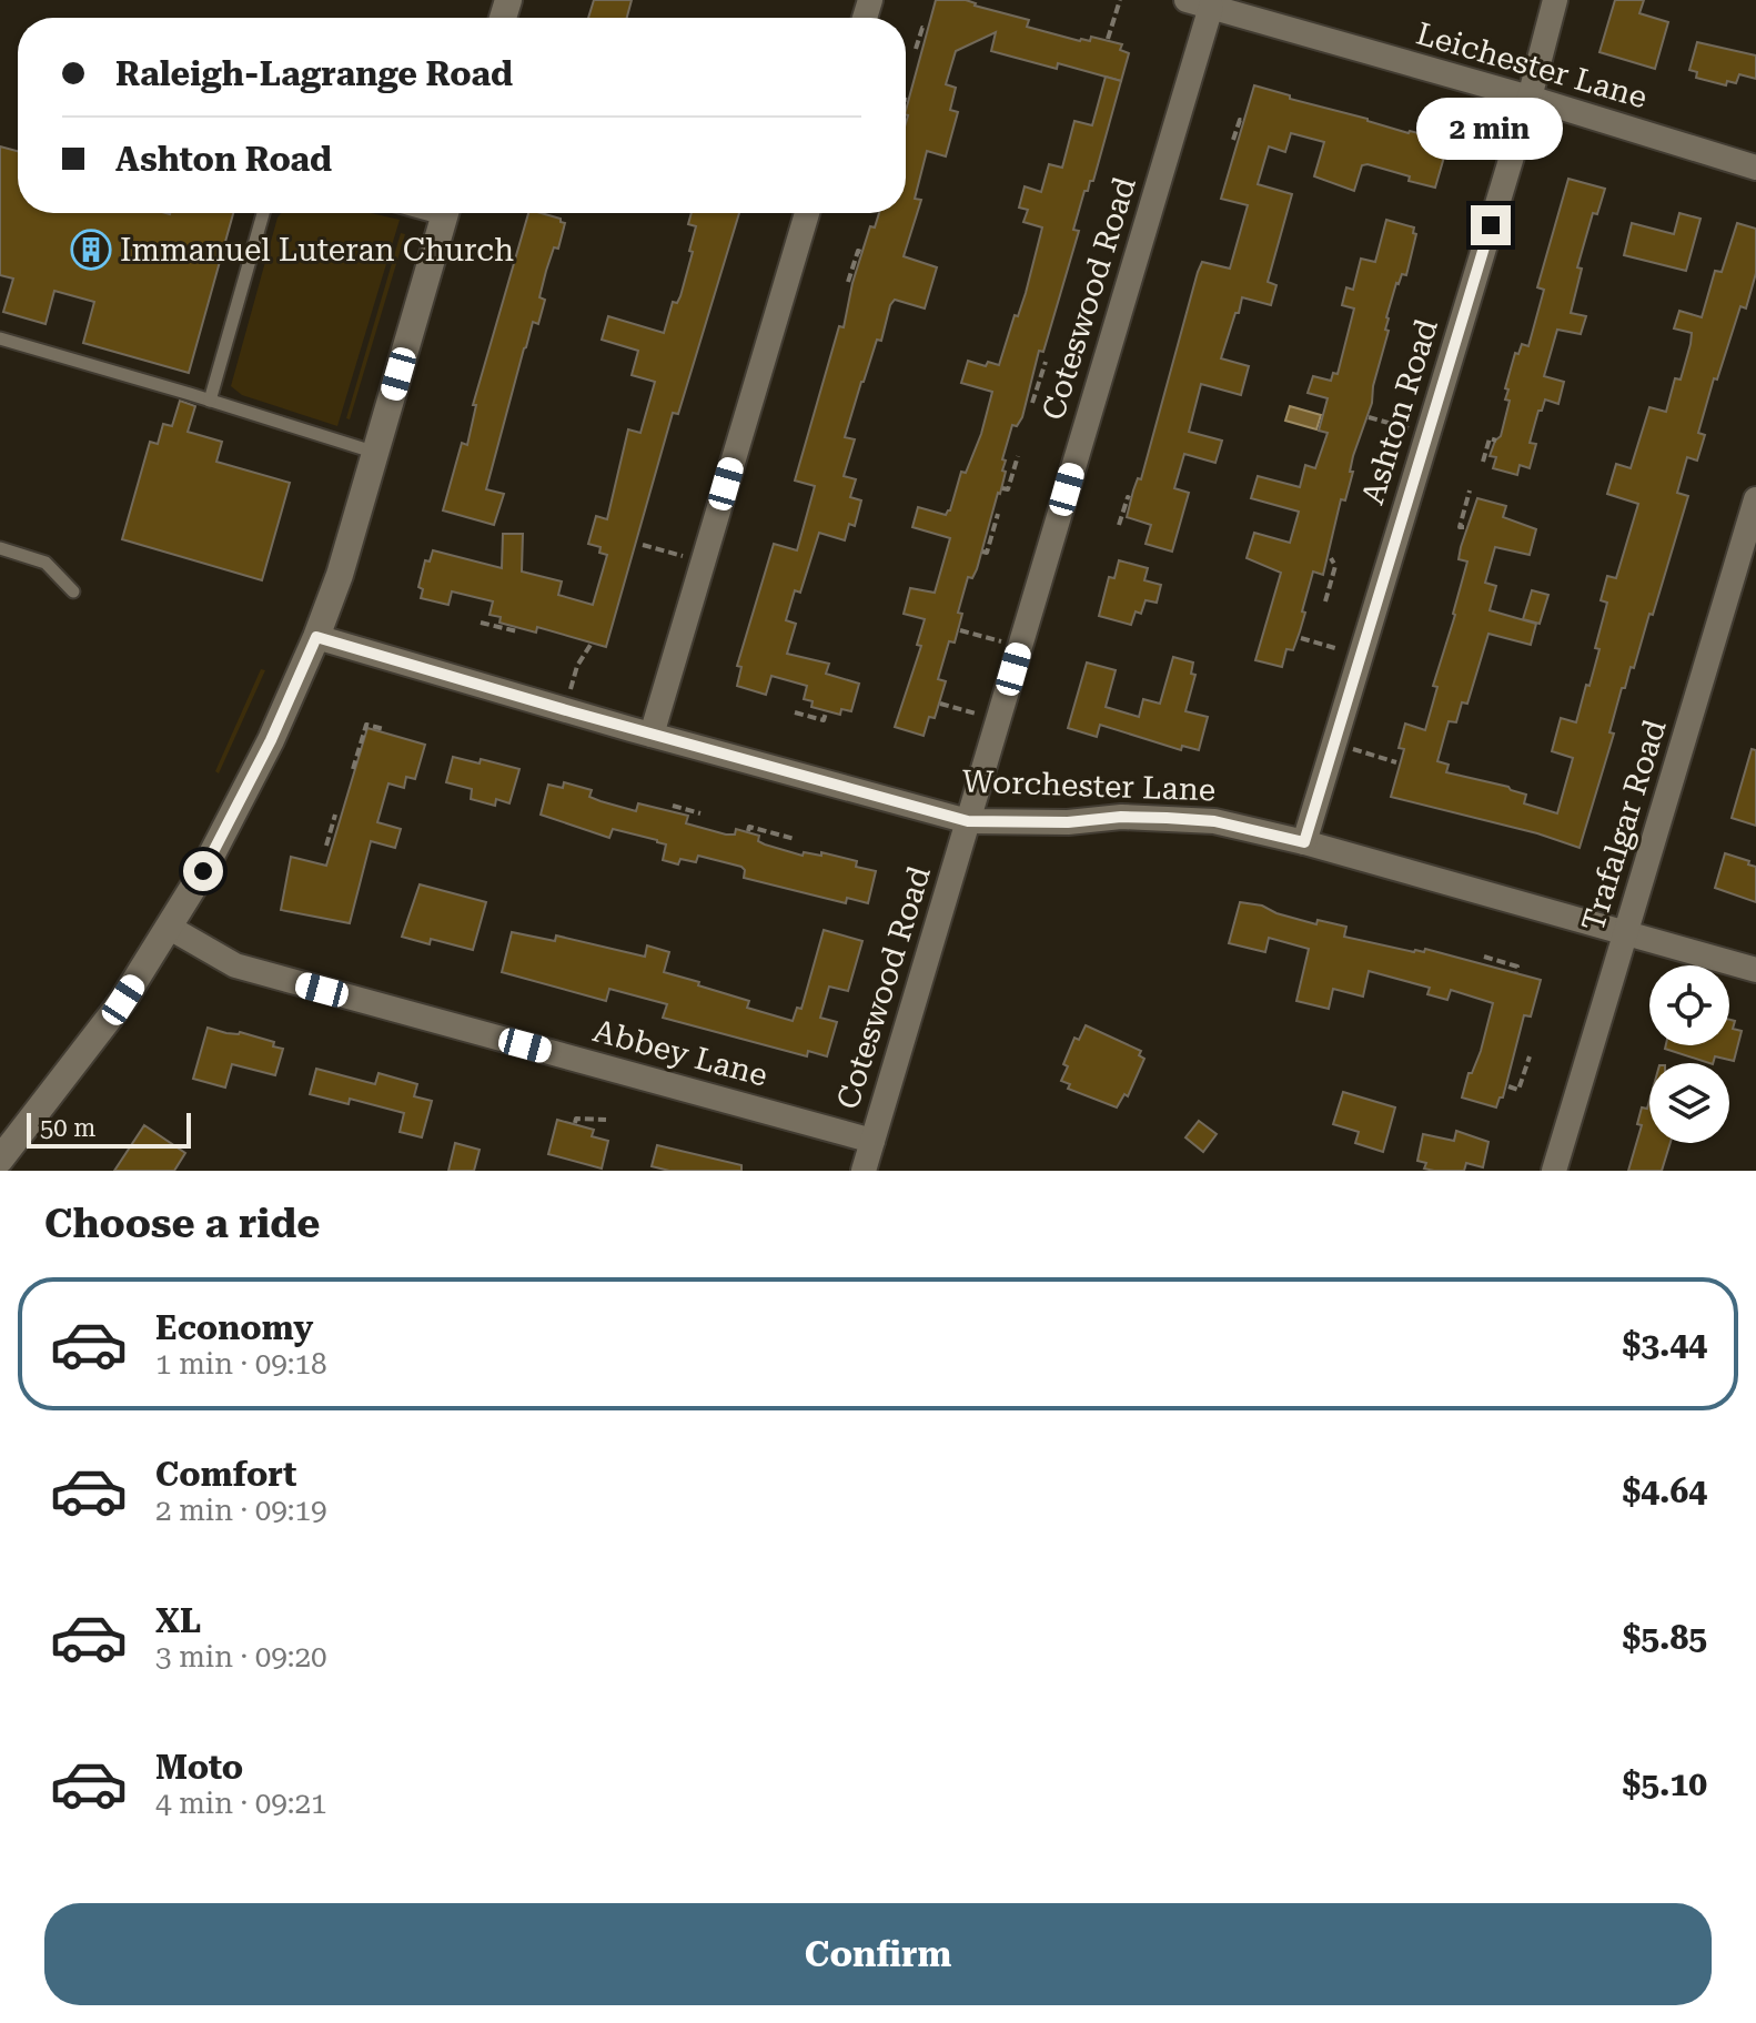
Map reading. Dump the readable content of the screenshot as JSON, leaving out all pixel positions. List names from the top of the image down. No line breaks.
{"streets":{"street":["Leichester Lane","Coteswood Road","Ashton Road","Worchester Lane","Trafalgar Road","Abbey Lane"]},"crossings":[["Leichester Lane","Coteswood Road"],["Leichester Lane","Ashton Road"],["Coteswood Road","Worchester Lane"],["Coteswood Road","Abbey Lane"],["Ashton Road","Worchester Lane"],["Worchester Lane","Trafalgar Road"]],"places":{"building":["Immanuel Luteran Church"]},"scale_bar":"50 m","page":{"banner":["Raleigh-Lagrange Road","Ashton Road"],"bubble":"2 min","scale":"50 m","heading":"Choose a ride","list":[{"name":"Economy","note":"1 min · 09:18","value":"$3.44"},{"name":"Comfort","note":"2 min · 09:19","value":"$4.64"},{"name":"XL","note":"3 min · 09:20","value":"$5.85"},{"name":"Moto","note":"4 min · 09:21","value":"$5.10"}],"buttons":"Confirm"}}
